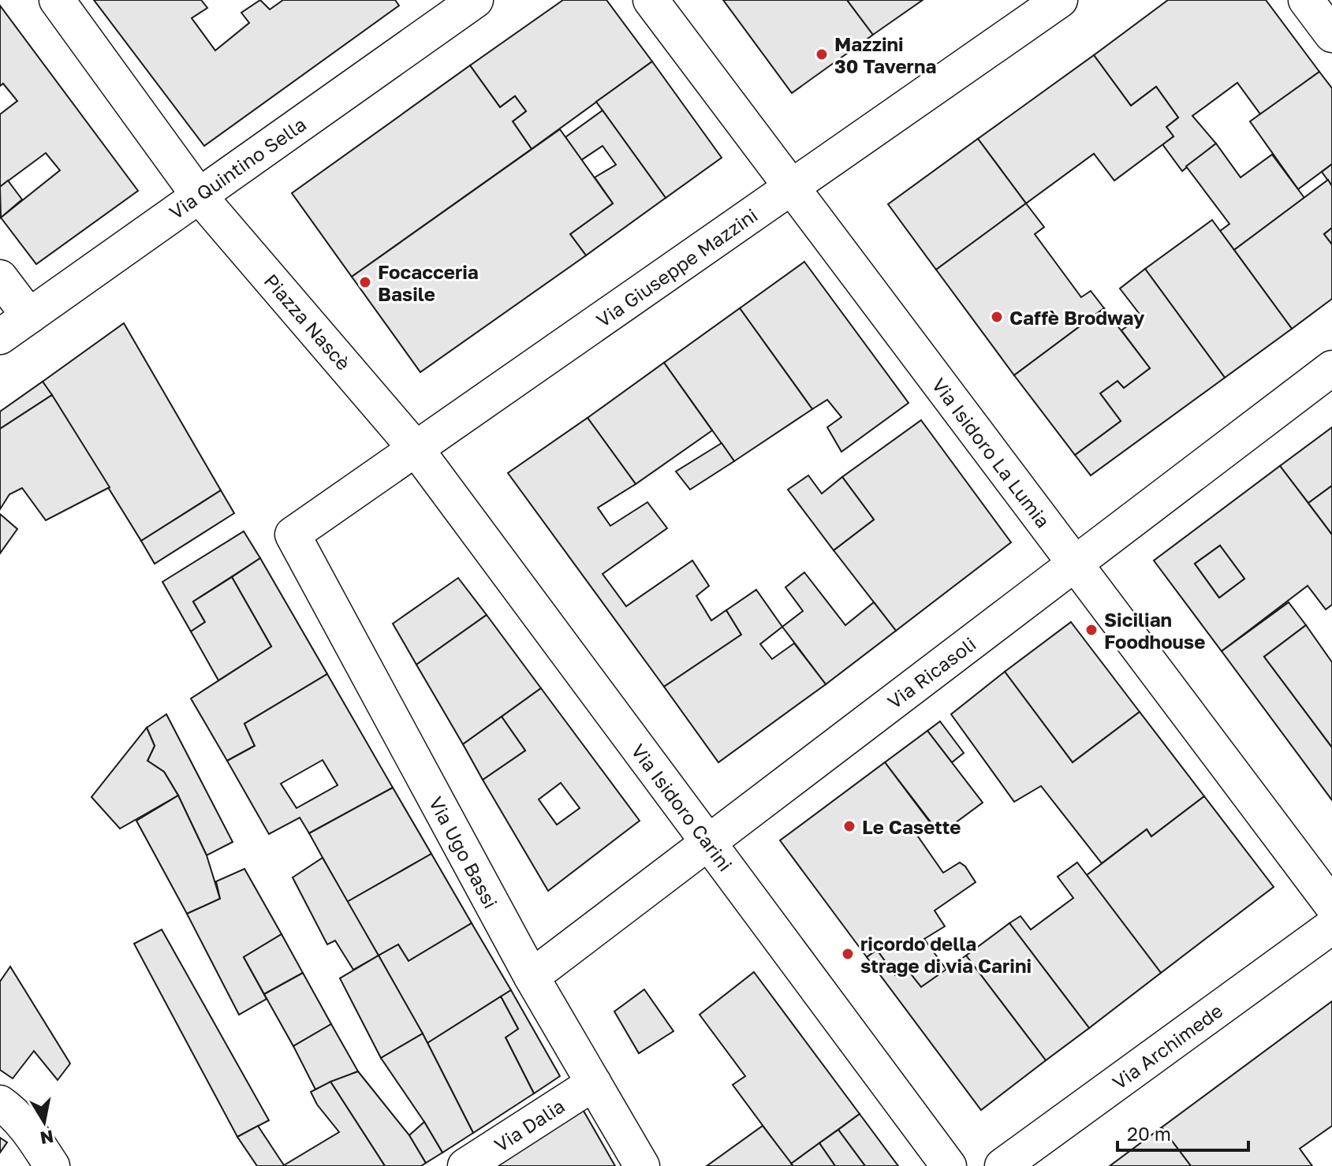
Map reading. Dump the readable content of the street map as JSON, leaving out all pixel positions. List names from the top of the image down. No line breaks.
{"streets":{"street":["Via Quintino Sella","Via Giuseppe Mazzini","Piazza Nascè","Via Isidoro La Lumia","Via Ricasoli","Via Isidoro Carini","Via Ugo Bassi","Via Archimede","Via Dalia"]},"crossings":[["Via Quintino Sella","Piazza Nascè"],["Via Giuseppe Mazzini","Piazza Nascè"],["Via Giuseppe Mazzini","Via Isidoro La Lumia"],["Via Giuseppe Mazzini","Via Isidoro Carini"],["Via Giuseppe Mazzini","Via Ugo Bassi"],["Piazza Nascè","Via Isidoro Carini"],["Via Isidoro La Lumia","Via Ricasoli"],["Via Ricasoli","Via Isidoro Carini"],["Via Ricasoli","Via Ugo Bassi"],["Via Ugo Bassi","Via Dalia"]],"places":["Mazzini 30 Taverna","Focacceria Basile","Caffè Brodway","Sicilian Foodhouse","Le Casette","ricordo della strage di via Carini"],"scale_bar":"20 m","north":"bottom"}
